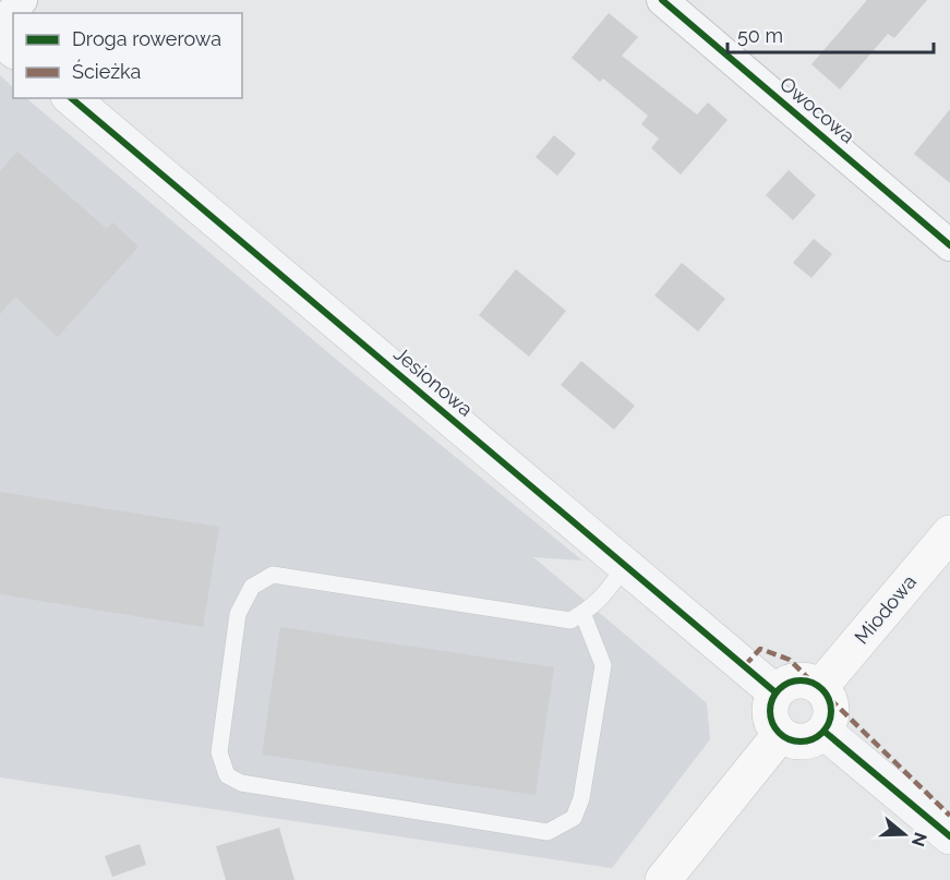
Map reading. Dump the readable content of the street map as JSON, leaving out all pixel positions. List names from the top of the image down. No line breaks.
{"streets":{"main road":["Miodowa"],"street":["Owocowa","Jesionowa"]},"crossings":[["Jesionowa","Miodowa"]],"legend":["Droga rowerowa","Ścieżka"],"scale_bar":"50 m","north":"right"}
